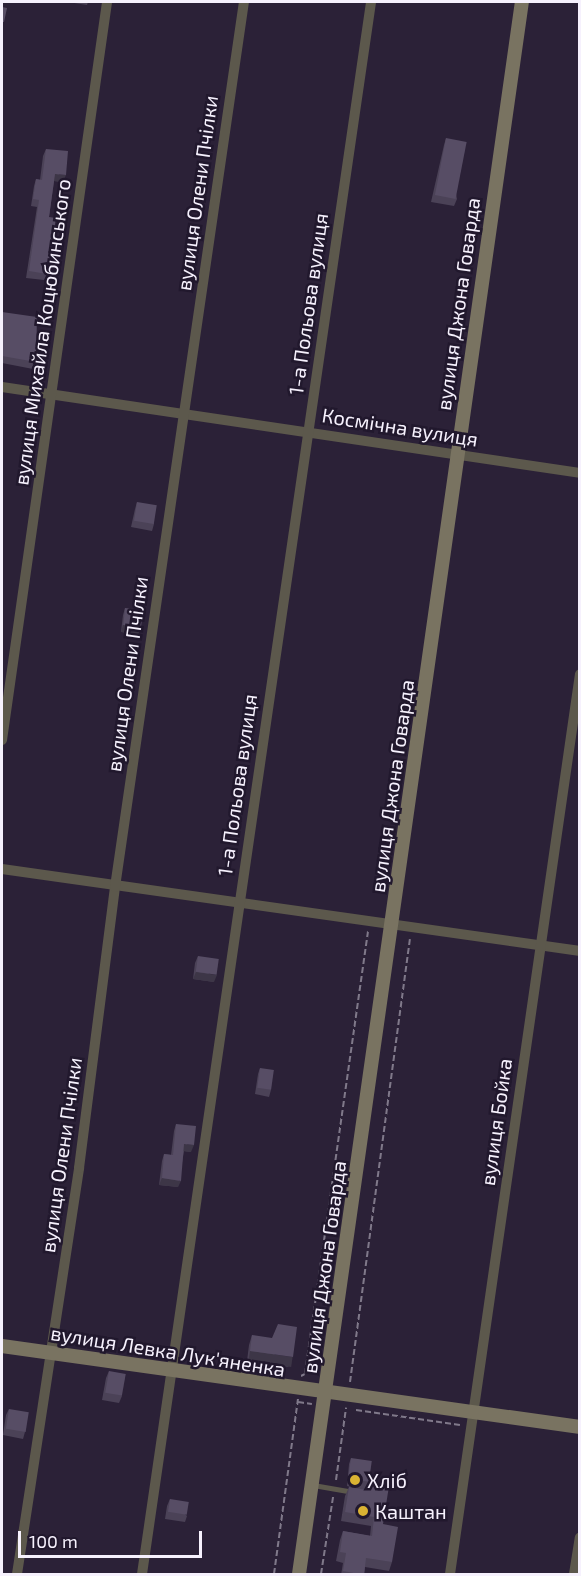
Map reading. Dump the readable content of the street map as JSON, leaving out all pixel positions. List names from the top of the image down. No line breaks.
{"streets":{"street":["вулиця Олени Пчілки","1-а Польова вулиця","вулиця Джона Говарда","вулиця Михайла Коцюбинського","Космічна вулиця","вулиця Бойка","вулиця Левка Лук'яненка"]},"crossings":[["вулиця Олени Пчілки","Космічна вулиця"],["вулиця Олени Пчілки","вулиця Левка Лук'яненка"],["1-а Польова вулиця","Космічна вулиця"],["1-а Польова вулиця","вулиця Левка Лук'яненка"],["вулиця Джона Говарда","Космічна вулиця"],["вулиця Джона Говарда","вулиця Левка Лук'яненка"],["вулиця Михайла Коцюбинського","Космічна вулиця"],["вулиця Бойка","вулиця Левка Лук'яненка"]],"places":["Хліб","Каштан"],"scale_bar":"100 m"}
